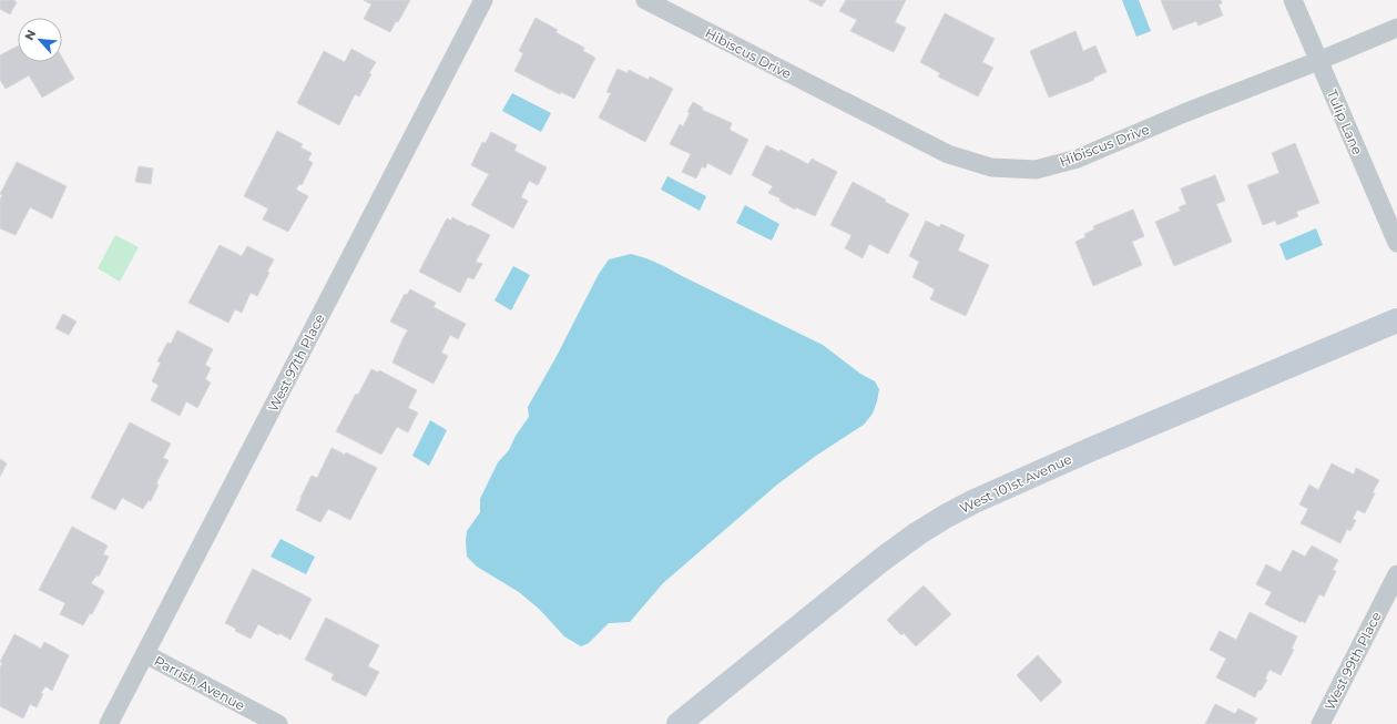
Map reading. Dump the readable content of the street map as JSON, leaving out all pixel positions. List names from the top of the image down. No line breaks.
{"streets":{"street":["Hibiscus Drive","Tulip Lane","West 97th Place","West 101st Avenue","West 99th Place","Parrish Avenue"]},"crossings":[["Hibiscus Drive","Tulip Lane"],["West 97th Place","Parrish Avenue"]],"north":"top left"}
